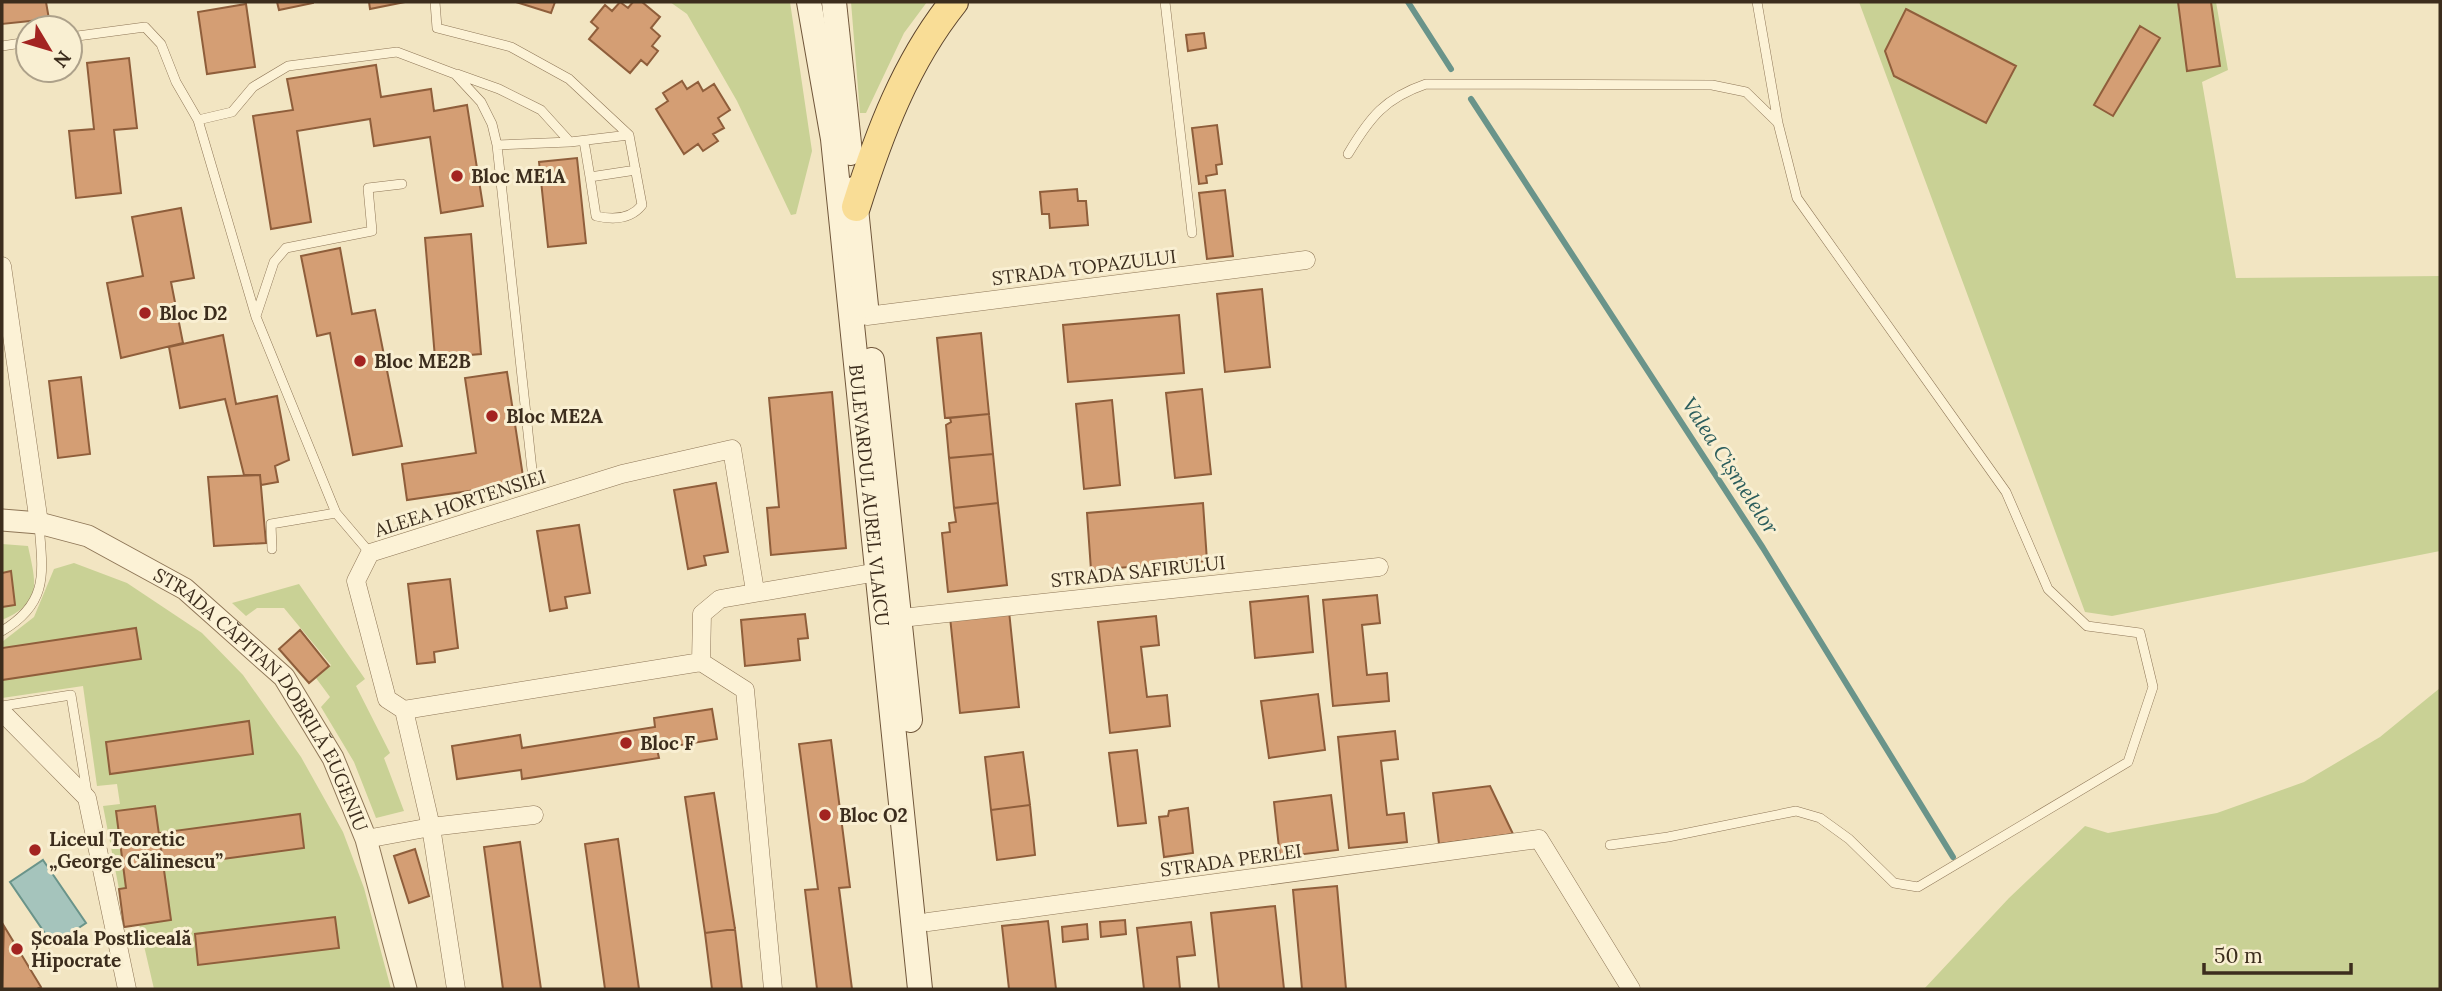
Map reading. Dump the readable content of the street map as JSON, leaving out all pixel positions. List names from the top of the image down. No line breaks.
{"streets":{"main road":["BULEVARDUL AUREL VLAICU"],"street":["STRADA TOPAZULUI","ALEEA HORTENSIEI","STRADA SAFIRULUI","STRADA CĂPITAN DOBRILĂ EUGENIU","STRADA PERLEI"]},"crossings":[["STRADA TOPAZULUI","BULEVARDUL AUREL VLAICU"],["BULEVARDUL AUREL VLAICU","STRADA SAFIRULUI"],["BULEVARDUL AUREL VLAICU","STRADA PERLEI"]],"water":["Valea Cișmelelor"],"places":["Bloc ME1A","Bloc D2","Bloc ME2B","Bloc ME2A","Bloc F","Bloc O2","Liceul Teoretic „George Călinescu”","Școala Postliceală Hipocrate"],"scale_bar":"50 m","north":"bottom right"}
